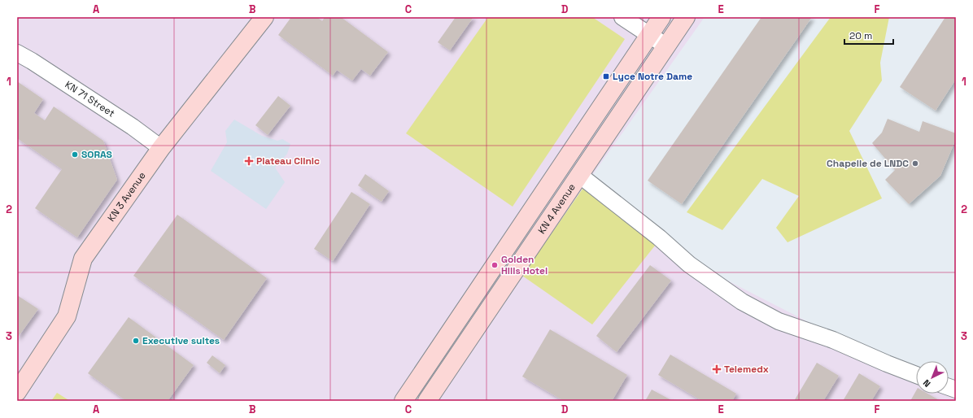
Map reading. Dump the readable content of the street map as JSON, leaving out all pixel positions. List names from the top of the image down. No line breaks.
{"streets":{"street":["KN 71 Street","KN 3 Avenue","KN 4 Avenue"]},"crossings":[["KN 71 Street","KN 3 Avenue"]],"places":{"transit":["Lyce Notre Dame"],"other":["SORAS","Chapelle de LNDC","Golden Hills Hotel","Executive suites"],"health":["Plateau Clinic","Telemedx"]},"scale_bar":"20 m","north":"bottom left","grid":{"columns":["A","B","C","D","E","F"],"rows":["1","2","3"]}}
